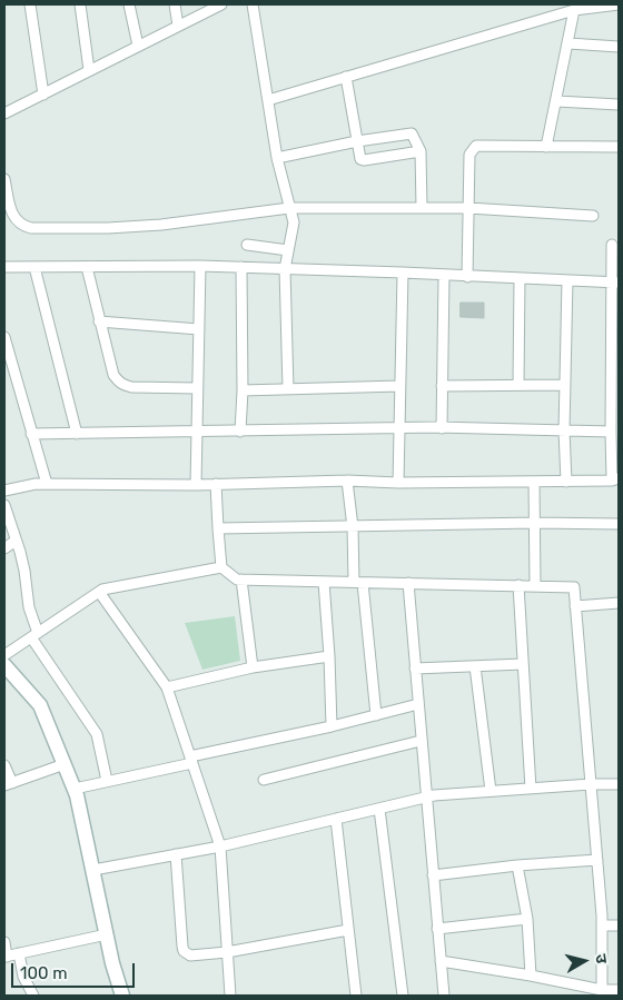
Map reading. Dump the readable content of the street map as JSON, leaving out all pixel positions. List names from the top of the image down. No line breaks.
{"scale_bar":"100 m","north":"right"}
